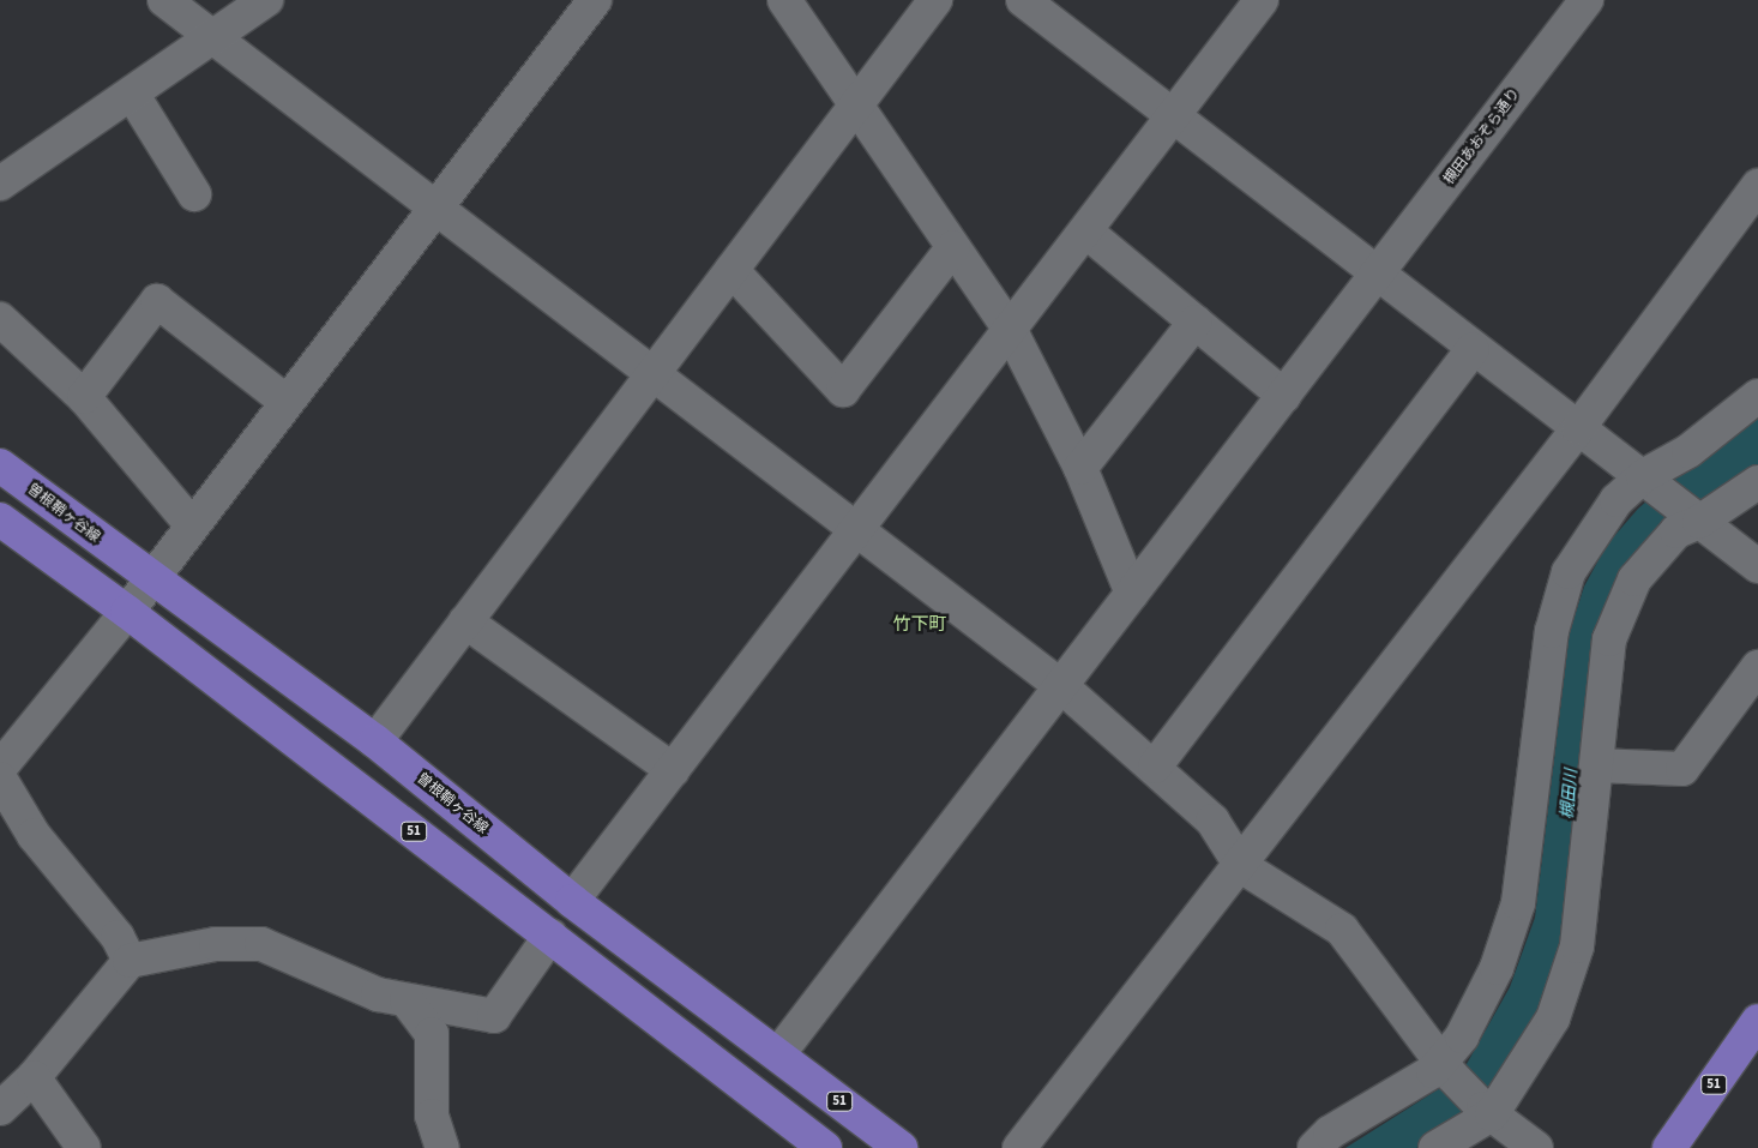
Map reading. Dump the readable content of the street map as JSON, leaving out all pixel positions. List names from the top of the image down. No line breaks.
{"streets":{"main road":["曽根鞘ヶ谷線","51"],"street":["槻田あおぞら通り"]},"crossings":[["槻田あおぞら通り","曽根鞘ヶ谷線"]],"districts":["竹下町"],"water":["槻田川"]}
